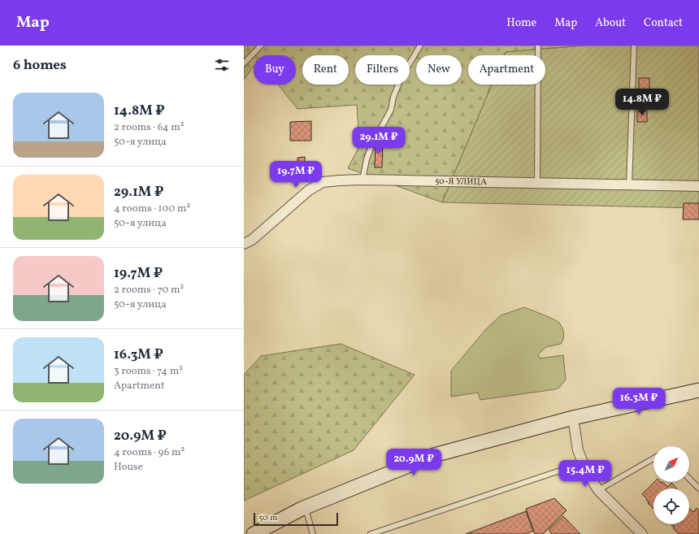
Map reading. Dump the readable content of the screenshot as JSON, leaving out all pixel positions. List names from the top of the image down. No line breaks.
{"streets":{"street":["50-Я УЛИЦА"]},"scale_bar":"50 m","north":"top right","page":{"header":"Map","nav":["Home","Map","About","Contact"],"heading":"6 homes","chip":["Buy","Rent","Filters","New","Apartment"],"list":[{"name":"14.8M ₽","note":"2 rooms · 64 m² · 50-я улица"},{"name":"29.1M ₽","note":"4 rooms · 100 m² · 50-я улица"},{"name":"19.7M ₽","note":"2 rooms · 70 m² · 50-я улица"},{"name":"16.3M ₽","note":"3 rooms · 74 m² · Apartment"},{"name":"20.9M ₽","note":"4 rooms · 96 m² · House"}],"price":["14.8M ₽","29.1M ₽","19.7M ₽","16.3M ₽","20.9M ₽","15.4M ₽"],"scale":"50 m"}}
